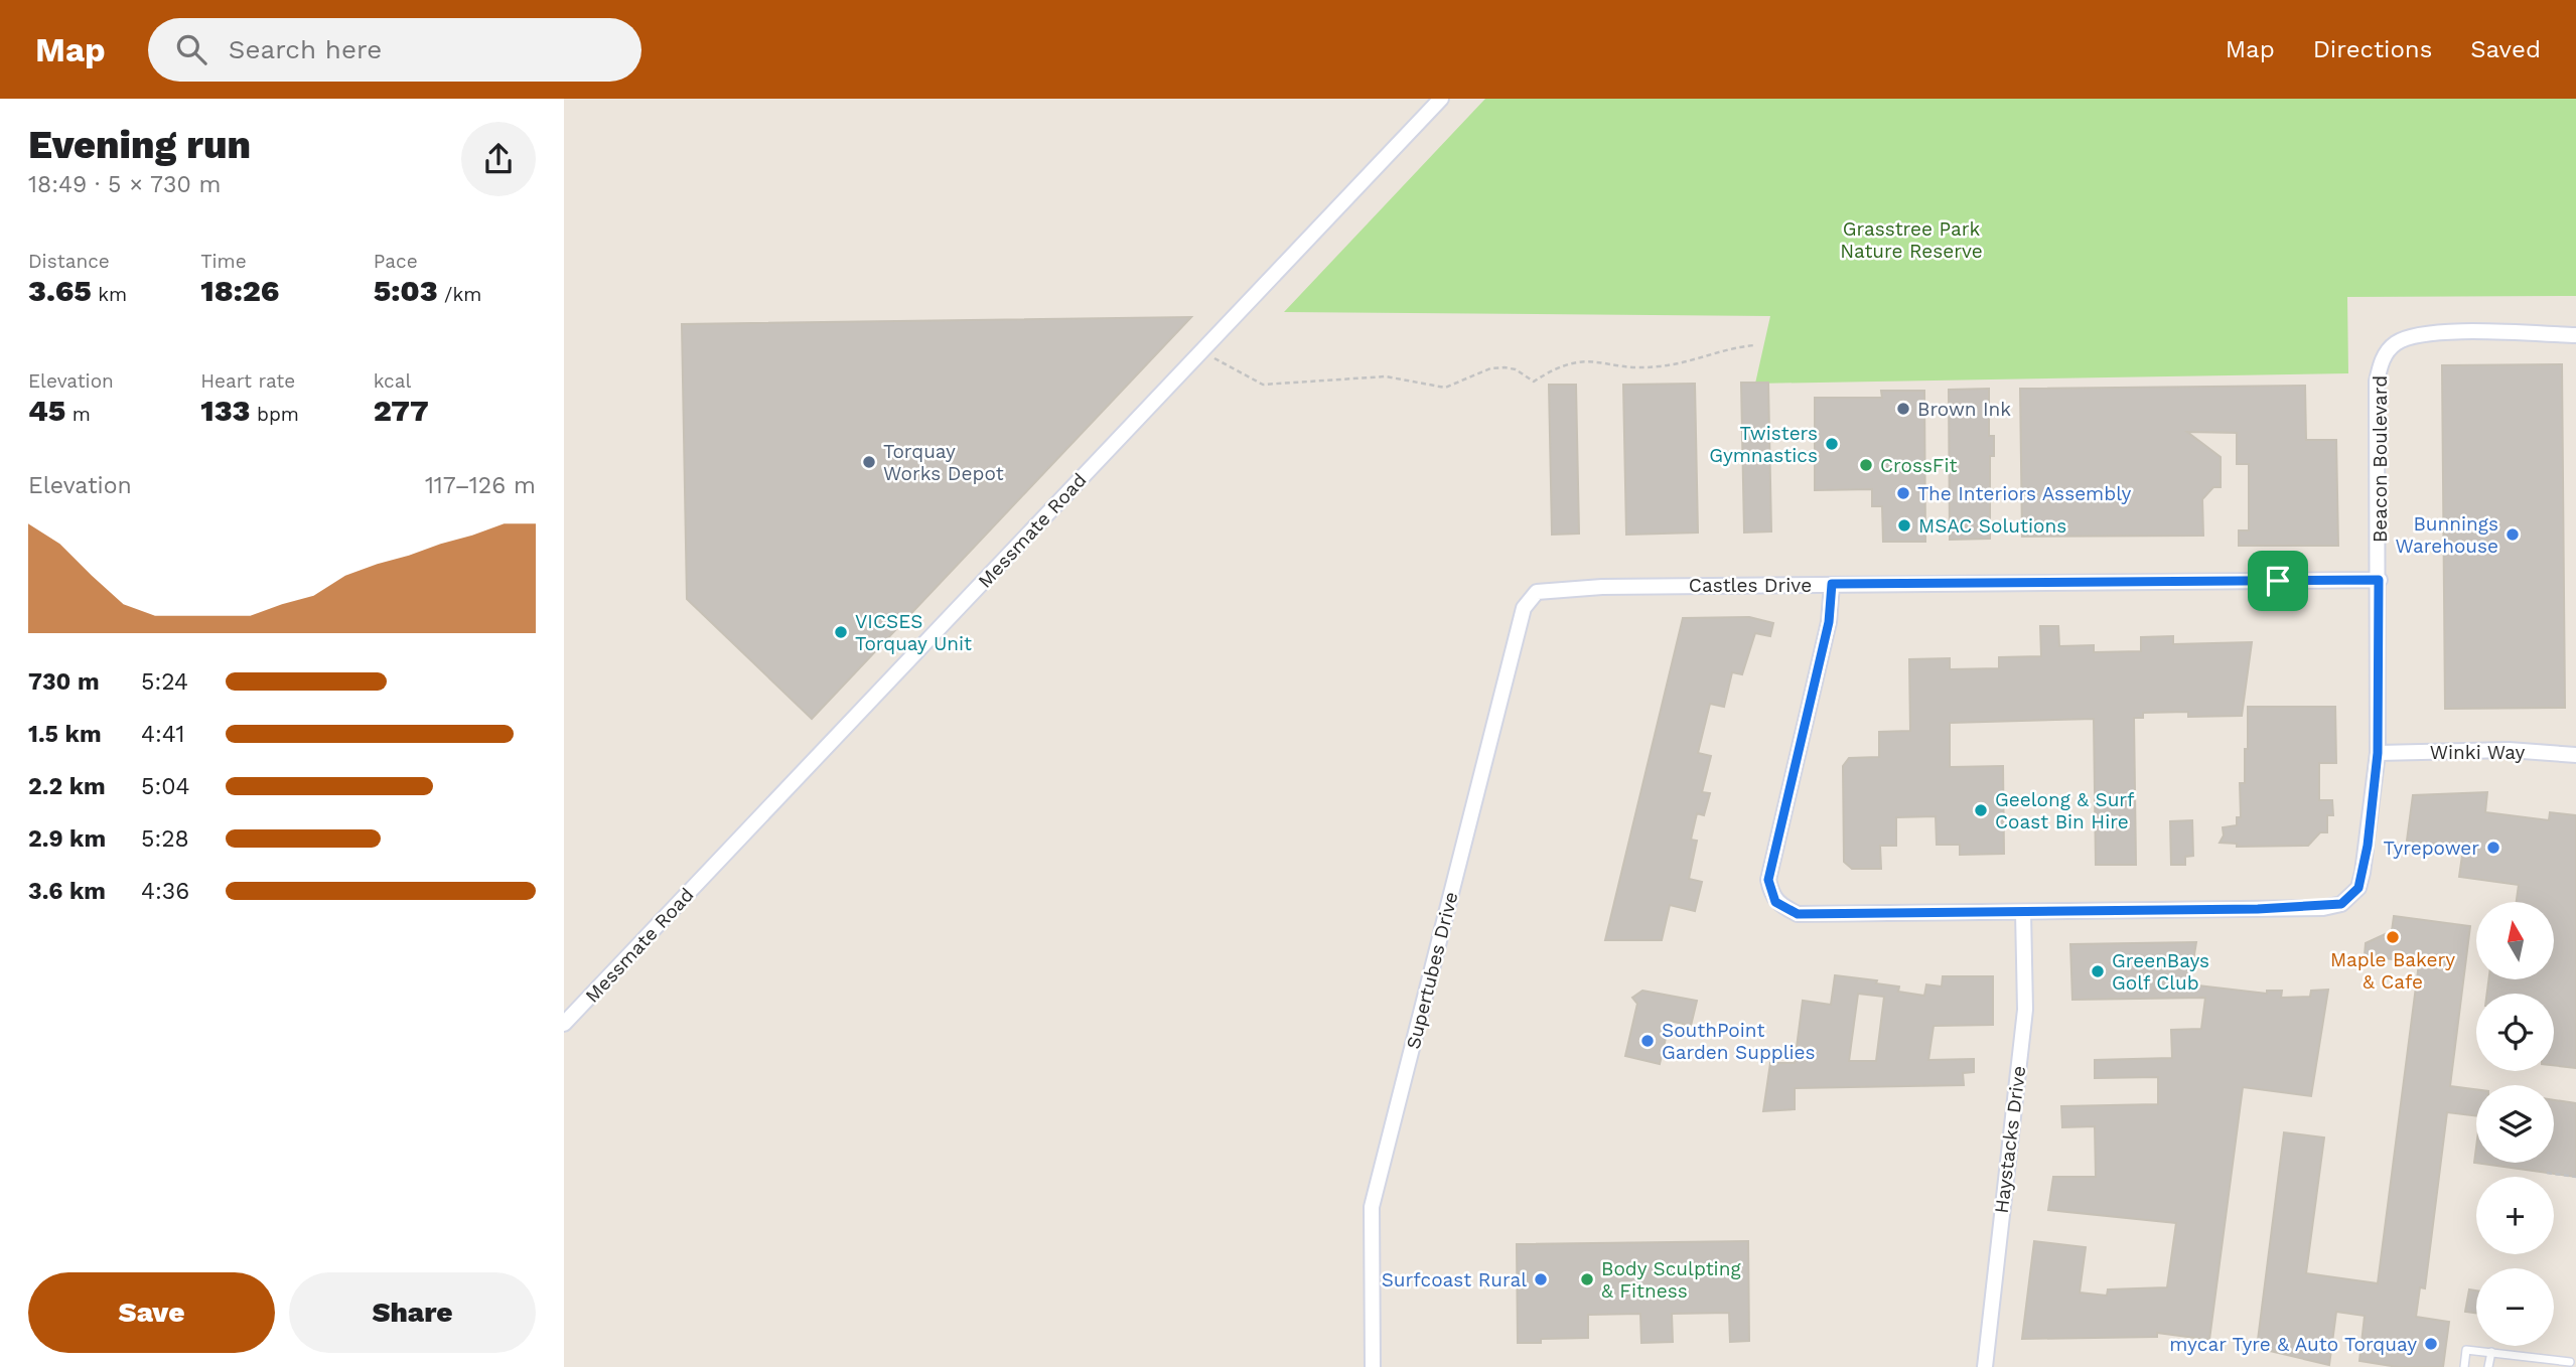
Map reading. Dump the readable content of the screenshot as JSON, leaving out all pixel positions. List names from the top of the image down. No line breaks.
{"streets":{"street":["Beacon Boulevard","Messmate Road","Castles Drive","Winki Way","Supertubes Drive","Haystacks Drive"]},"crossings":[["Beacon Boulevard","Castles Drive"],["Beacon Boulevard","Winki Way"],["Beacon Boulevard","Haystacks Drive"],["Castles Drive","Supertubes Drive"]],"parks":["Grasstree Park Nature Reserve"],"places":["Brown Ink","Twisters Gymnastics","Torquay Works Depot","CrossFit","The Interiors Assembly","MSAC Solutions","Bunnings Warehouse","VICSES Torquay Unit","Geelong & Surf Coast Bin Hire","Tyrepower","Maple Bakery & Cafe","GreenBays Golf Club","SouthPoint Garden Supplies","Surfcoast Rural","Body Sculpting & Fitness","mycar Tyre & Auto Torquay"],"north":"top","page":{"header":"Map","search":"Search here","nav":["Map","Directions","Saved"],"heading":["Evening run","18:49 · 5 × 730 m"],"stats":[["Distance","3.65 km"],["Time","18:26"],["Pace","5:03 /km"],["Elevation","45 m"],["Heart rate","133 bpm"],["kcal","277"]],"chart":["Elevation","117–126 m"],"list":[{"name":"730 m","note":"5:24"},{"name":"1.5 km","note":"4:41"},{"name":"2.2 km","note":"5:04"},{"name":"2.9 km","note":"5:28"},{"name":"3.6 km","note":"4:36"}],"map_buttons":["+","−"],"buttons":["Save","Share"]}}
